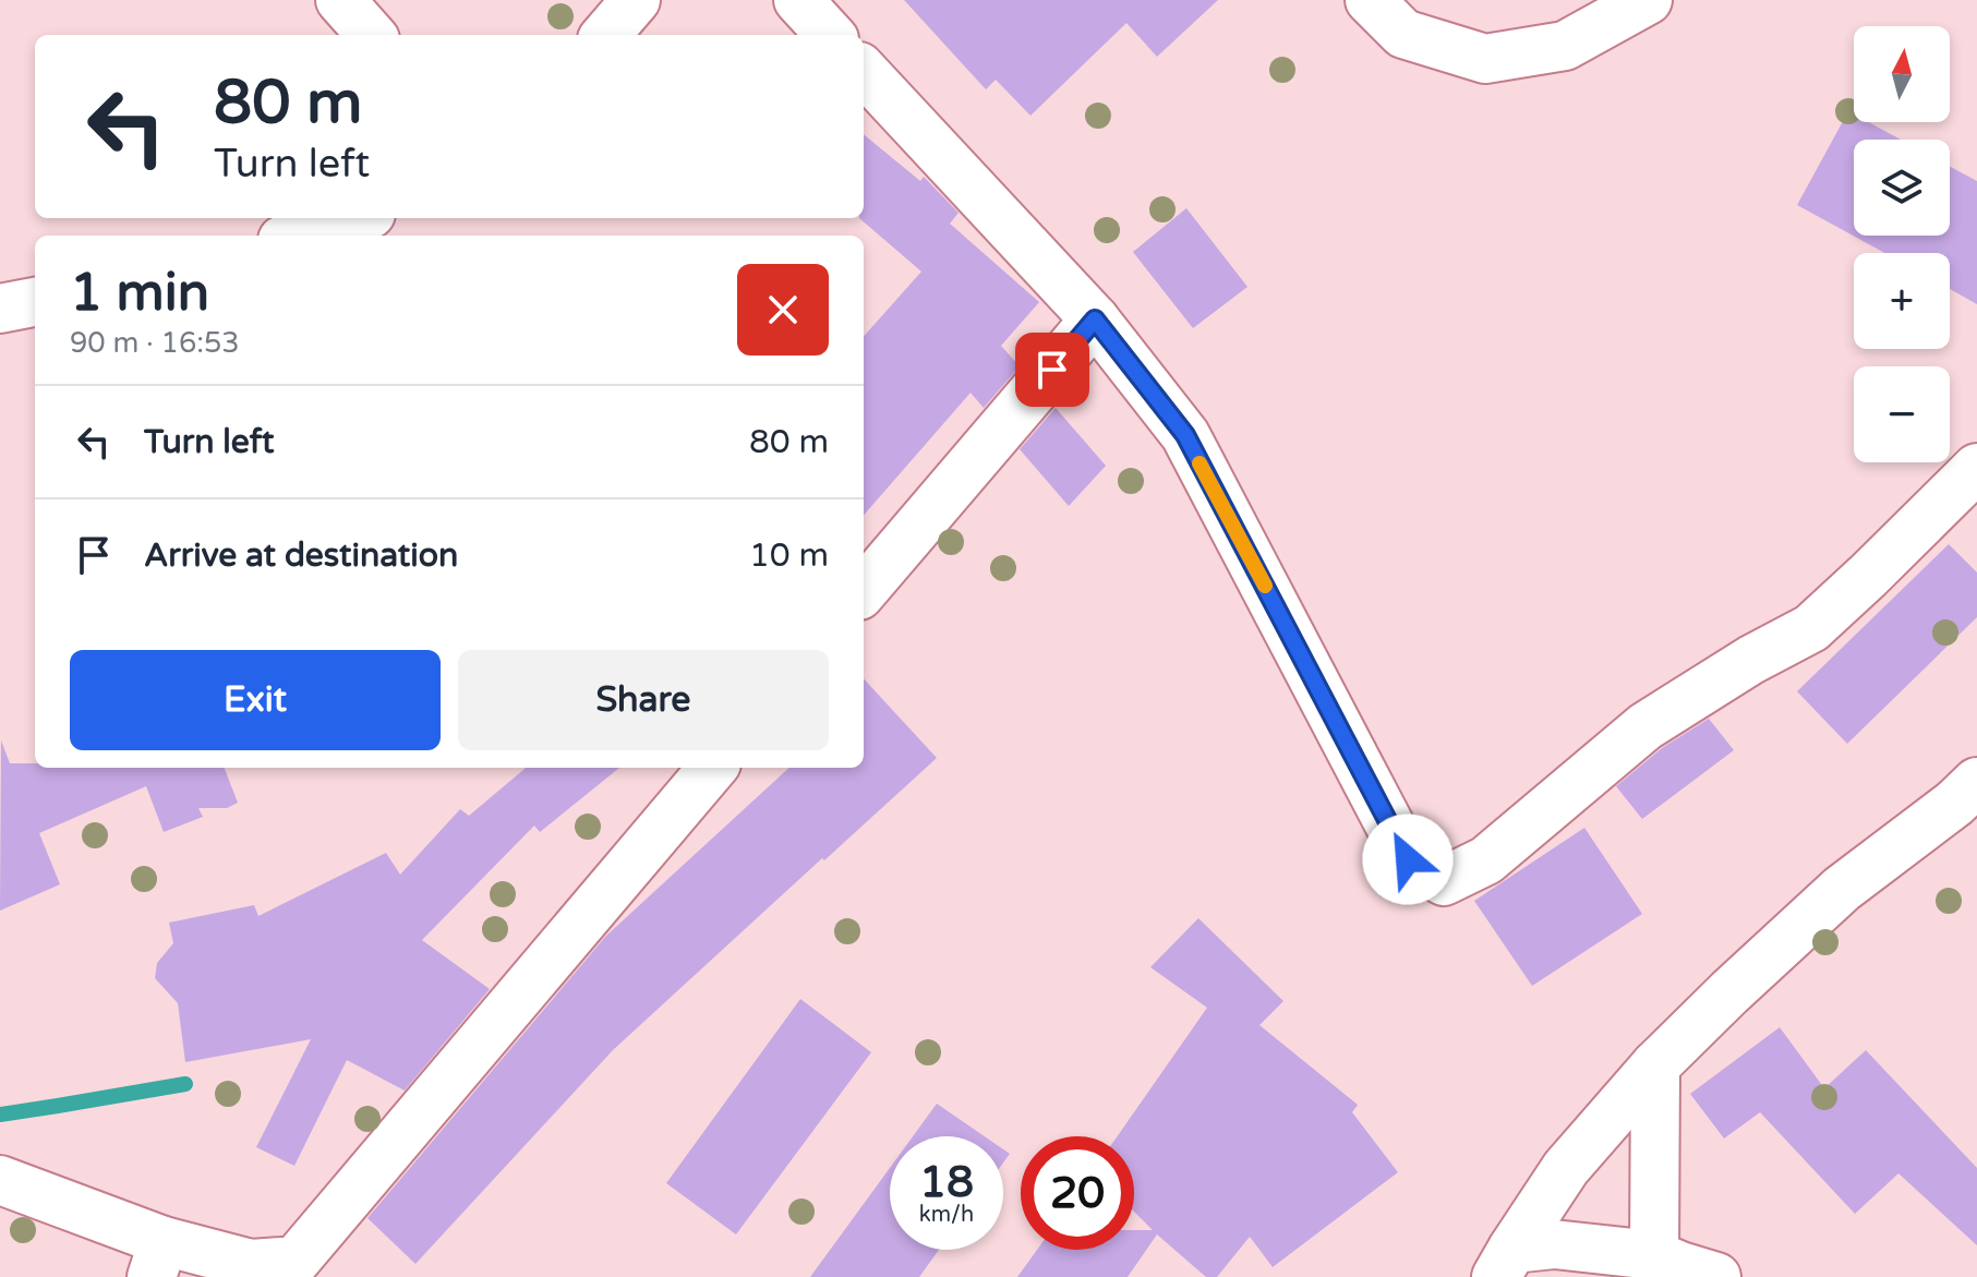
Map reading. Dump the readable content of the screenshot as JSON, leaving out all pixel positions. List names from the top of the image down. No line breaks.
{"north":"top","page":{"map_buttons":["+","−"],"turn":["80 m","Turn left"],"heading":["1 min","90 m · 16:53"],"list":[{"name":"Turn left","value":"80 m"},{"name":"Arrive at destination","value":"10 m"}],"buttons":["Exit","Share"],"speed":"18 km/h","limit":"20"}}
